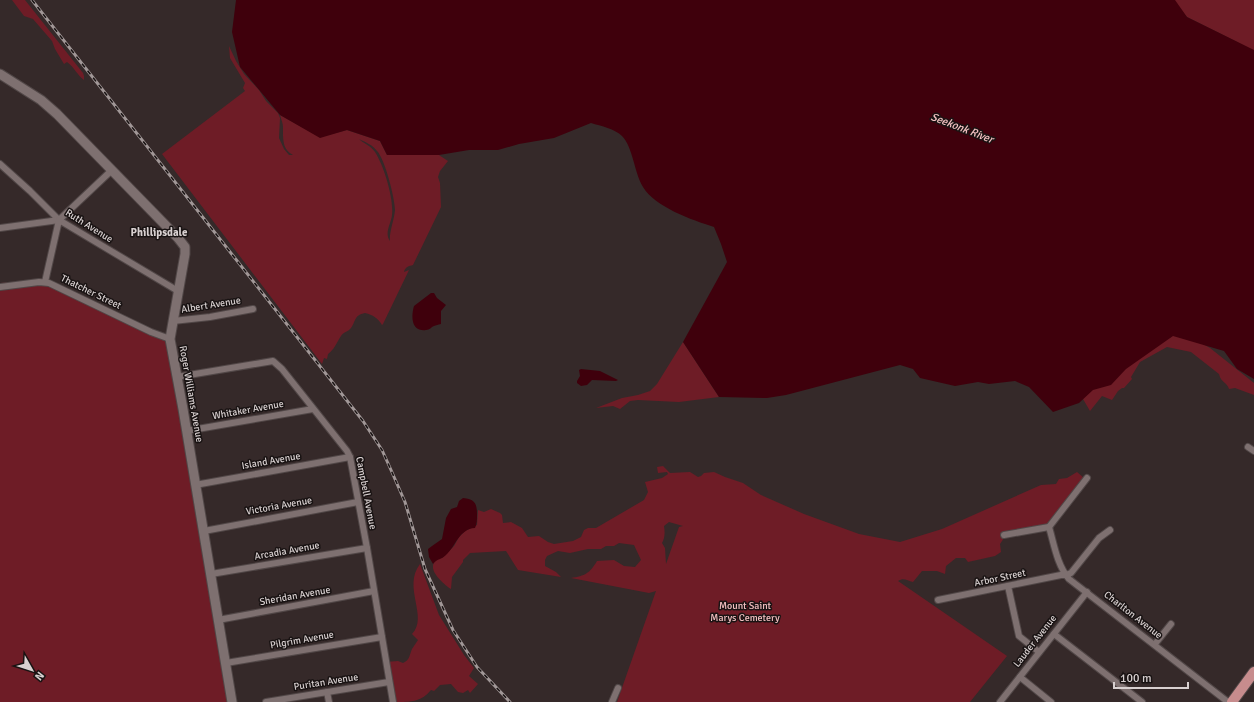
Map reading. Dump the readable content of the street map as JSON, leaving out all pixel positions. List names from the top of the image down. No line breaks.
{"streets":{"main road":["Roger Williams Avenue"],"street":["Ruth Avenue","Thatcher Street","Albert Avenue","Whitaker Avenue","Island Avenue","Campbell Avenue","Victoria Avenue","Arcadia Avenue","Arbor Street","Sheridan Avenue","Charlton Avenue","Pilgrim Avenue","Lauder Avenue","Puritan Avenue"]},"crossings":[["Ruth Avenue","Roger Williams Avenue"],["Thatcher Street","Roger Williams Avenue"],["Albert Avenue","Roger Williams Avenue"],["Roger Williams Avenue","Whitaker Avenue"],["Roger Williams Avenue","Island Avenue"],["Roger Williams Avenue","Campbell Avenue"],["Roger Williams Avenue","Victoria Avenue"],["Roger Williams Avenue","Arcadia Avenue"],["Roger Williams Avenue","Sheridan Avenue"],["Roger Williams Avenue","Pilgrim Avenue"],["Whitaker Avenue","Campbell Avenue"],["Island Avenue","Campbell Avenue"],["Campbell Avenue","Victoria Avenue"],["Campbell Avenue","Arcadia Avenue"],["Campbell Avenue","Sheridan Avenue"],["Campbell Avenue","Pilgrim Avenue"],["Campbell Avenue","Puritan Avenue"],["Arbor Street","Charlton Avenue"],["Charlton Avenue","Lauder Avenue"]],"districts":["Phillipsdale"],"water":["Seekonk River"],"parks":["Mount Saint Marys Cemetery"],"scale_bar":"100 m","north":"bottom right"}
